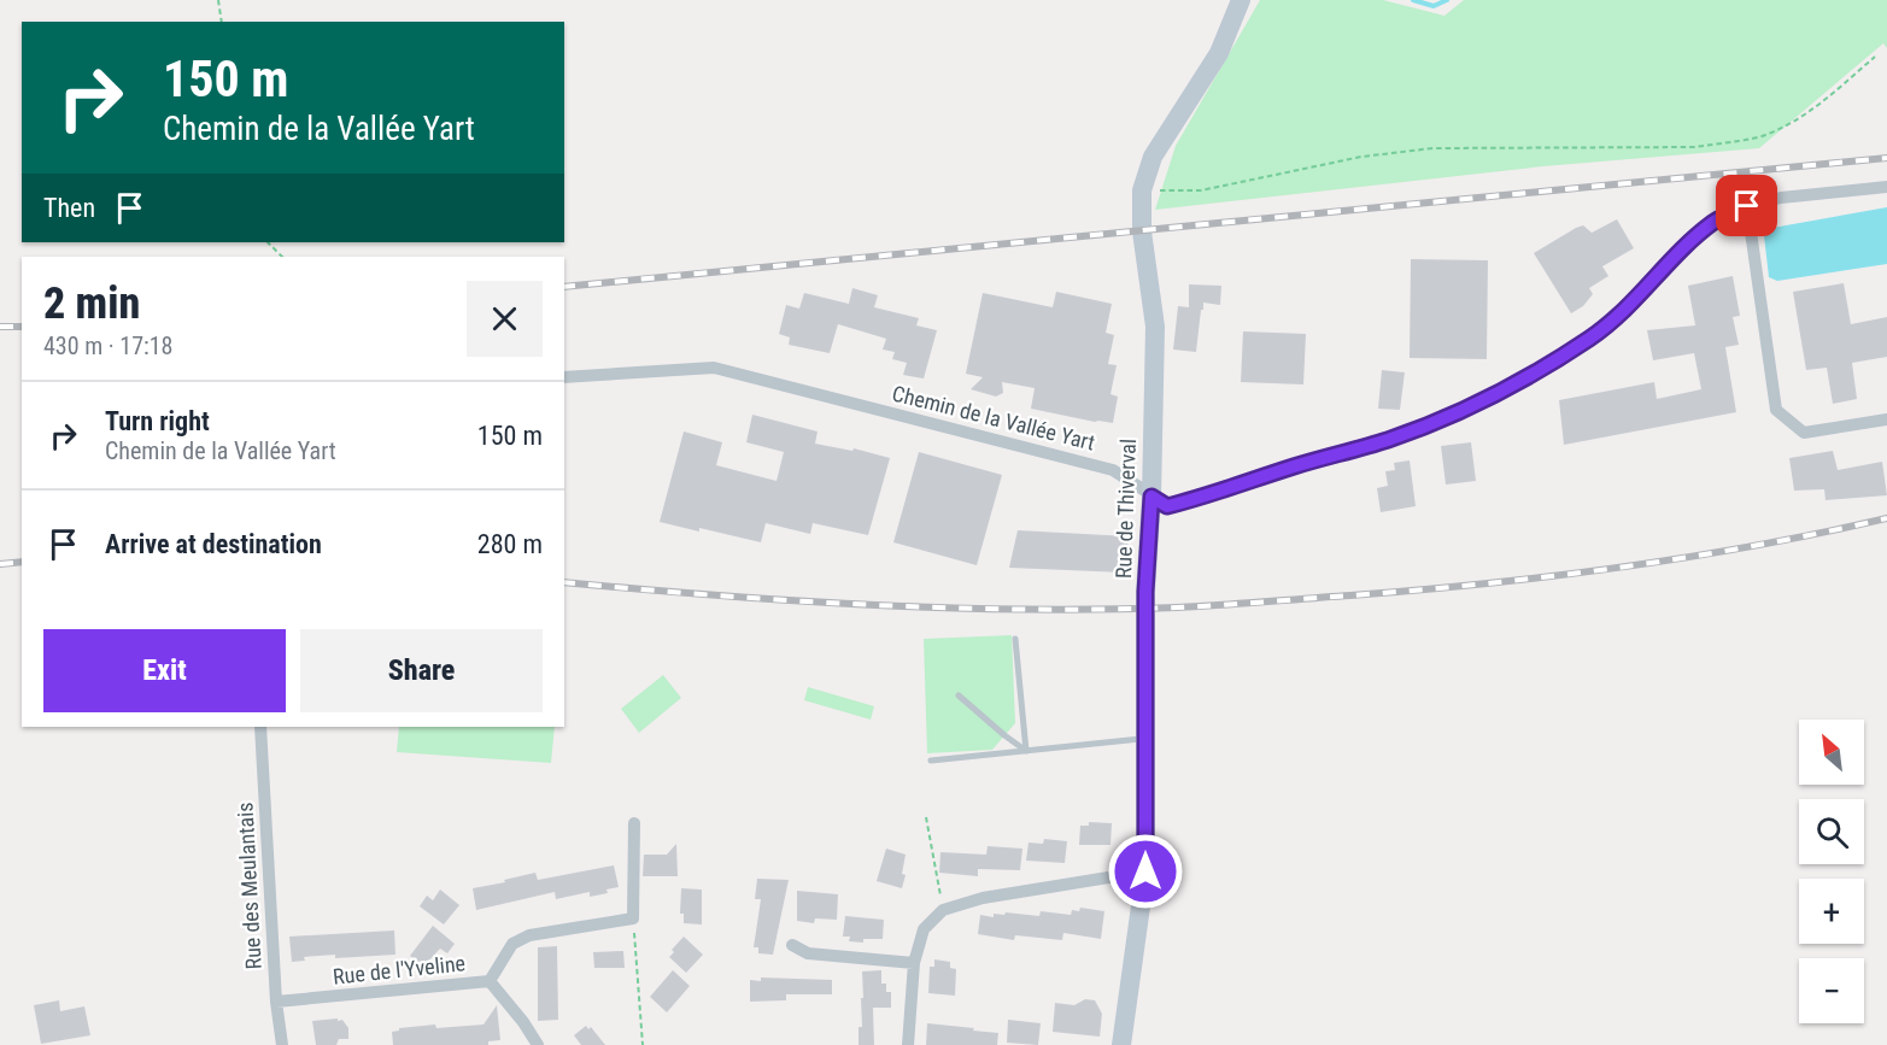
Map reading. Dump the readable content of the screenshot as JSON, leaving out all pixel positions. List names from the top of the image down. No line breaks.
{"streets":{"street":["Chemin de la Vallée Yart","Rue de Thiverval","Rue des Meulantais","Rue de l'Yveline"]},"crossings":[["Chemin de la Vallée Yart","Rue de Thiverval"],["Rue des Meulantais","Rue de l'Yveline"]],"north":"top left","page":{"turn":["150 m","Chemin de la Vallée Yart"],"then":"Then","heading":["2 min","430 m · 17:18"],"list":[{"name":"Turn right","note":"Chemin de la Vallée Yart","value":"150 m"},{"name":"Arrive at destination","value":"280 m"}],"buttons":["Exit","Share"],"map_buttons":["+","−"]}}
